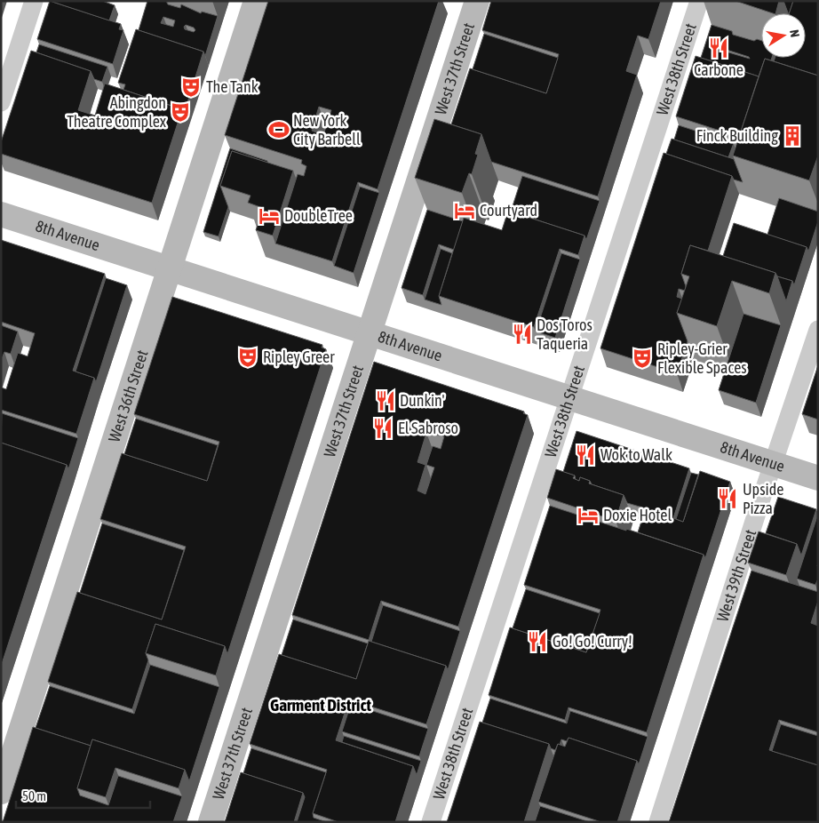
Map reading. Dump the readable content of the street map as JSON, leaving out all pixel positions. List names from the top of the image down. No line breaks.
{"streets":{"main road":["West 37th Street","8th Avenue","West 36th Street"],"street":["West 38th Street","West 39th Street"]},"crossings":[["West 37th Street","8th Avenue"],["West 38th Street","8th Avenue"],["8th Avenue","West 36th Street"],["8th Avenue","West 39th Street"]],"districts":["Garment District"],"places":{"restaurant":["Carbone","Dos Toros Taqueria","Dunkin'","El Sabroso","Wok to Walk","Upside Pizza","Go! Go! Curry!"],"theatre":["The Tank","Abingdon Theatre Complex","Ripley Greer","Ripley-Grier Flexible Spaces"],"sports":["New York City Barbell"],"building":["Finck Building"],"hotel":["Courtyard","DoubleTree","Doxie Hotel"]},"scale_bar":"50 m","north":"right"}
